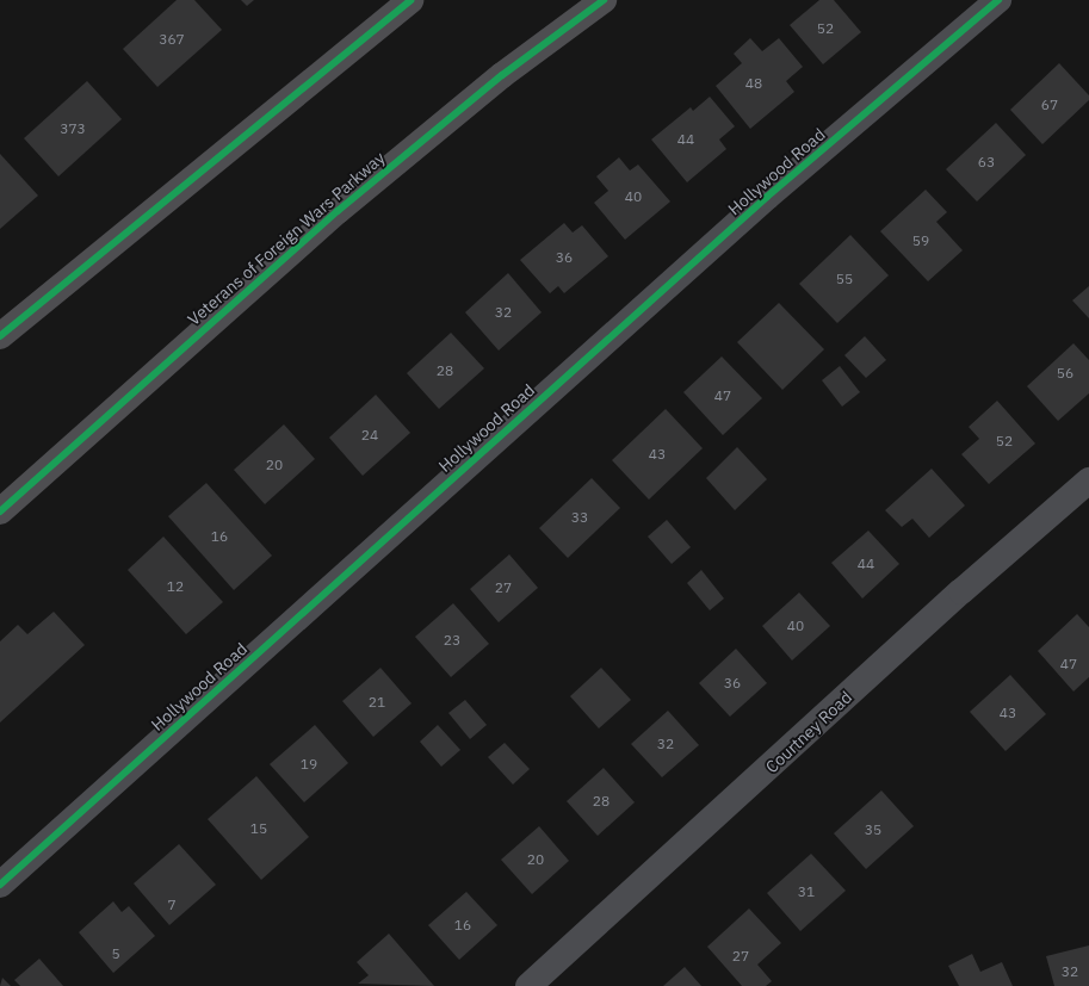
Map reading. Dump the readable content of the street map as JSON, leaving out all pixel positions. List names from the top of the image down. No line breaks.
{"streets":{"highway":["Veterans of Foreign Wars Parkway"],"street":["Hollywood Road","Courtney Road"]},"house_numbers":["52","367","48","67","373","44","63","40","59","36","55","32","28","56","47","24","52","43","20","33","16","44","12","27","40","23","47","36","21","43","32","19","28","15","35","20","31","7","16","5","27","32"]}
